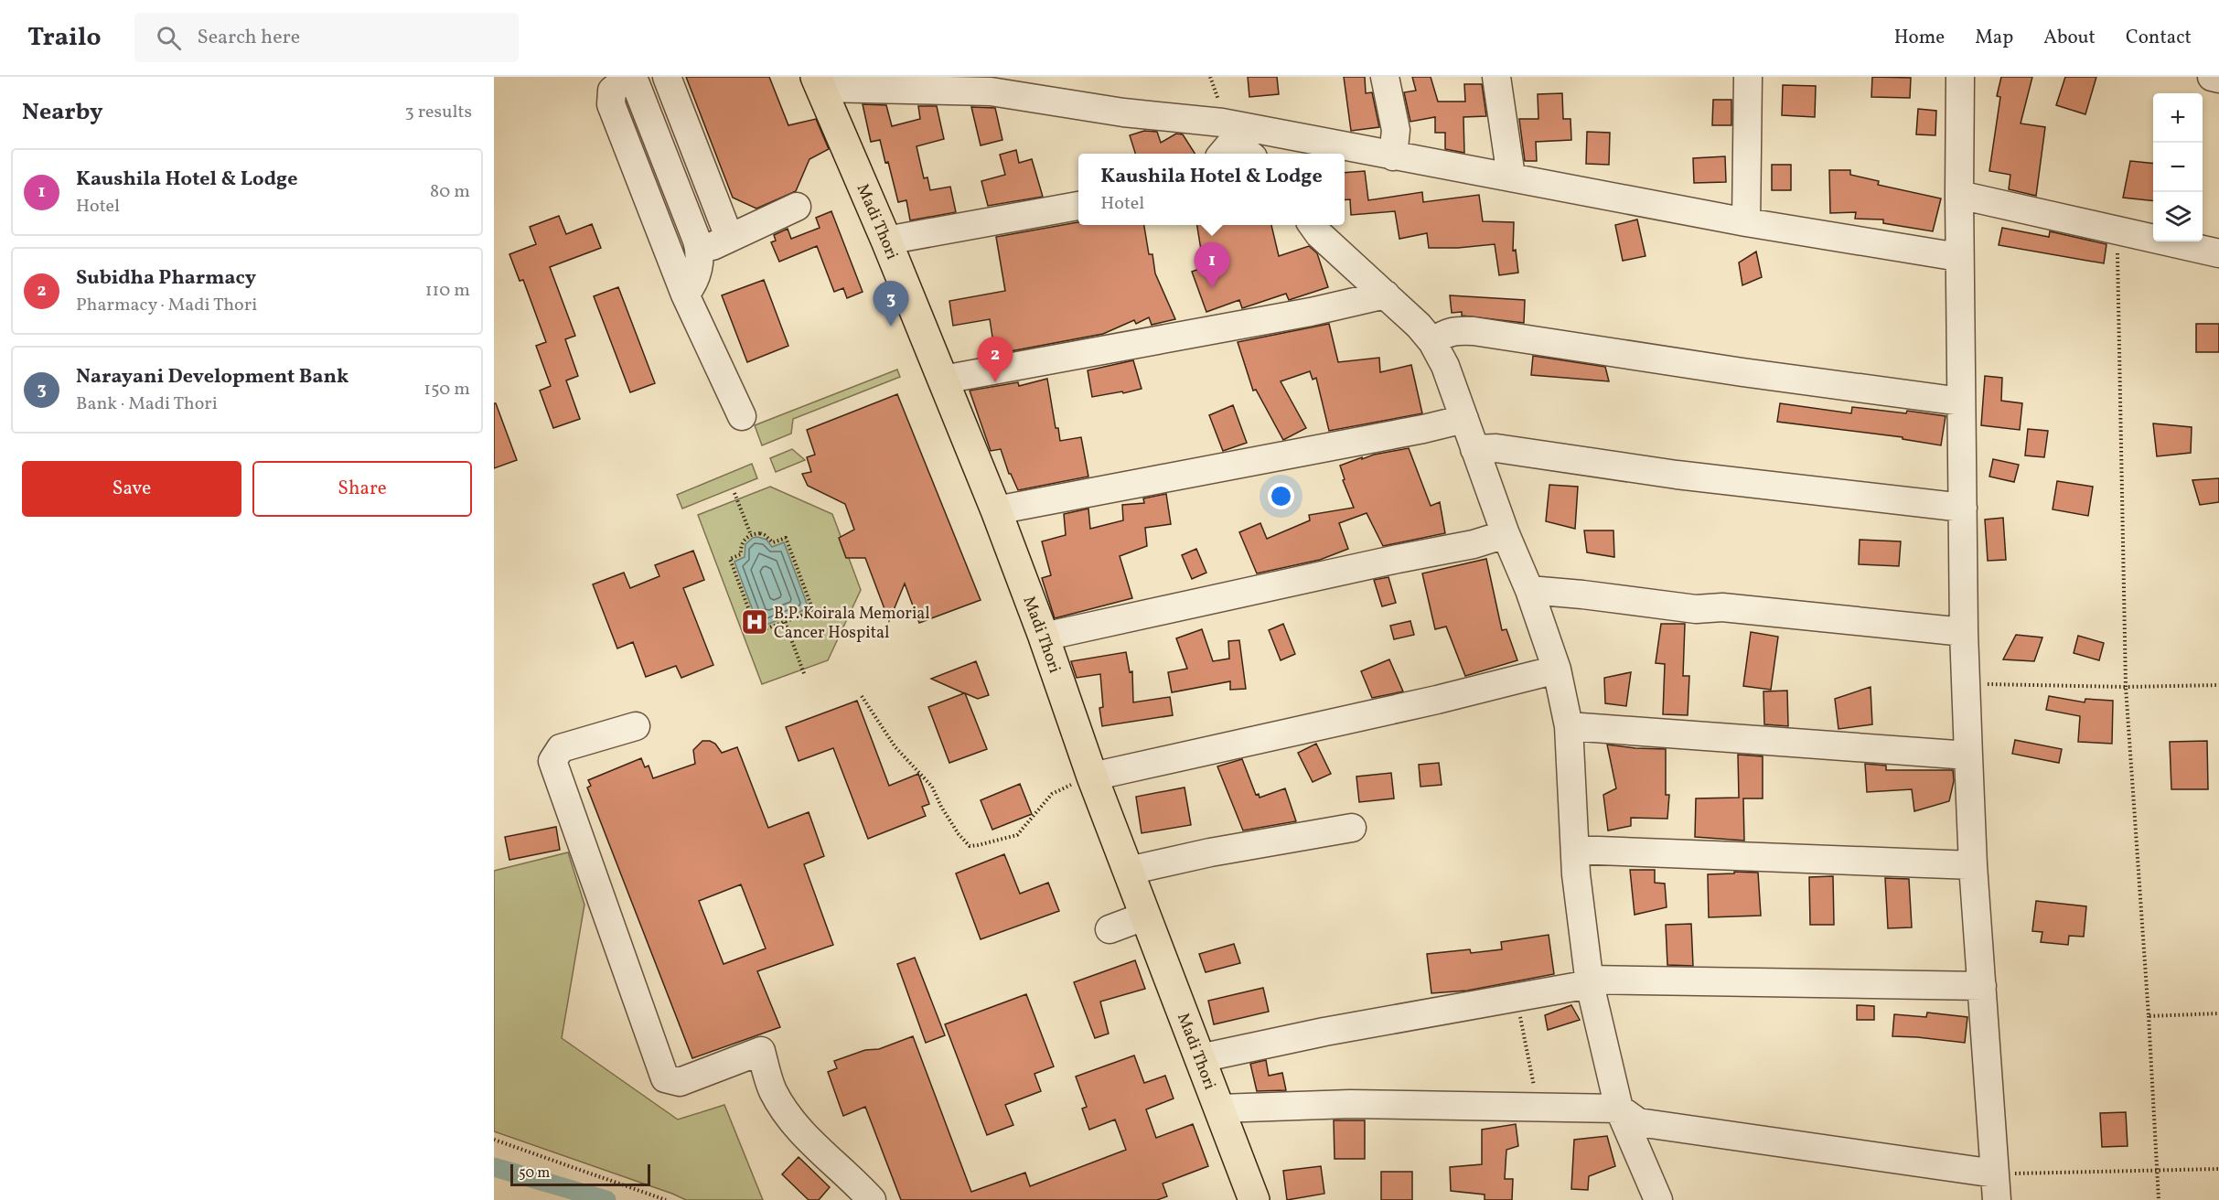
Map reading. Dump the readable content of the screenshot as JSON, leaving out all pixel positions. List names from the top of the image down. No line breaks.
{"streets":{"main road":["Madi Thori"]},"places":{"hospital":["B.P. Koirala Memorial Cancer Hospital"]},"scale_bar":"50 m","page":{"header":"Trailo","search":"Search here","nav":["Home","Map","About","Contact"],"heading":["Nearby","3 results"],"map_buttons":["+","−"],"list":[{"mark":"1","name":"Kaushila Hotel & Lodge","note":"Hotel","value":"80 m"},{"mark":"2","name":"Subidha Pharmacy","note":"Pharmacy · Madi Thori","value":"110 m"},{"mark":"3","name":"Narayani Development Bank","note":"Bank · Madi Thori","value":"150 m"}],"popup":["Kaushila Hotel & Lodge","Hotel"],"pins":["1","3","2"],"buttons":["Save","Share"],"scale":"50 m"}}
